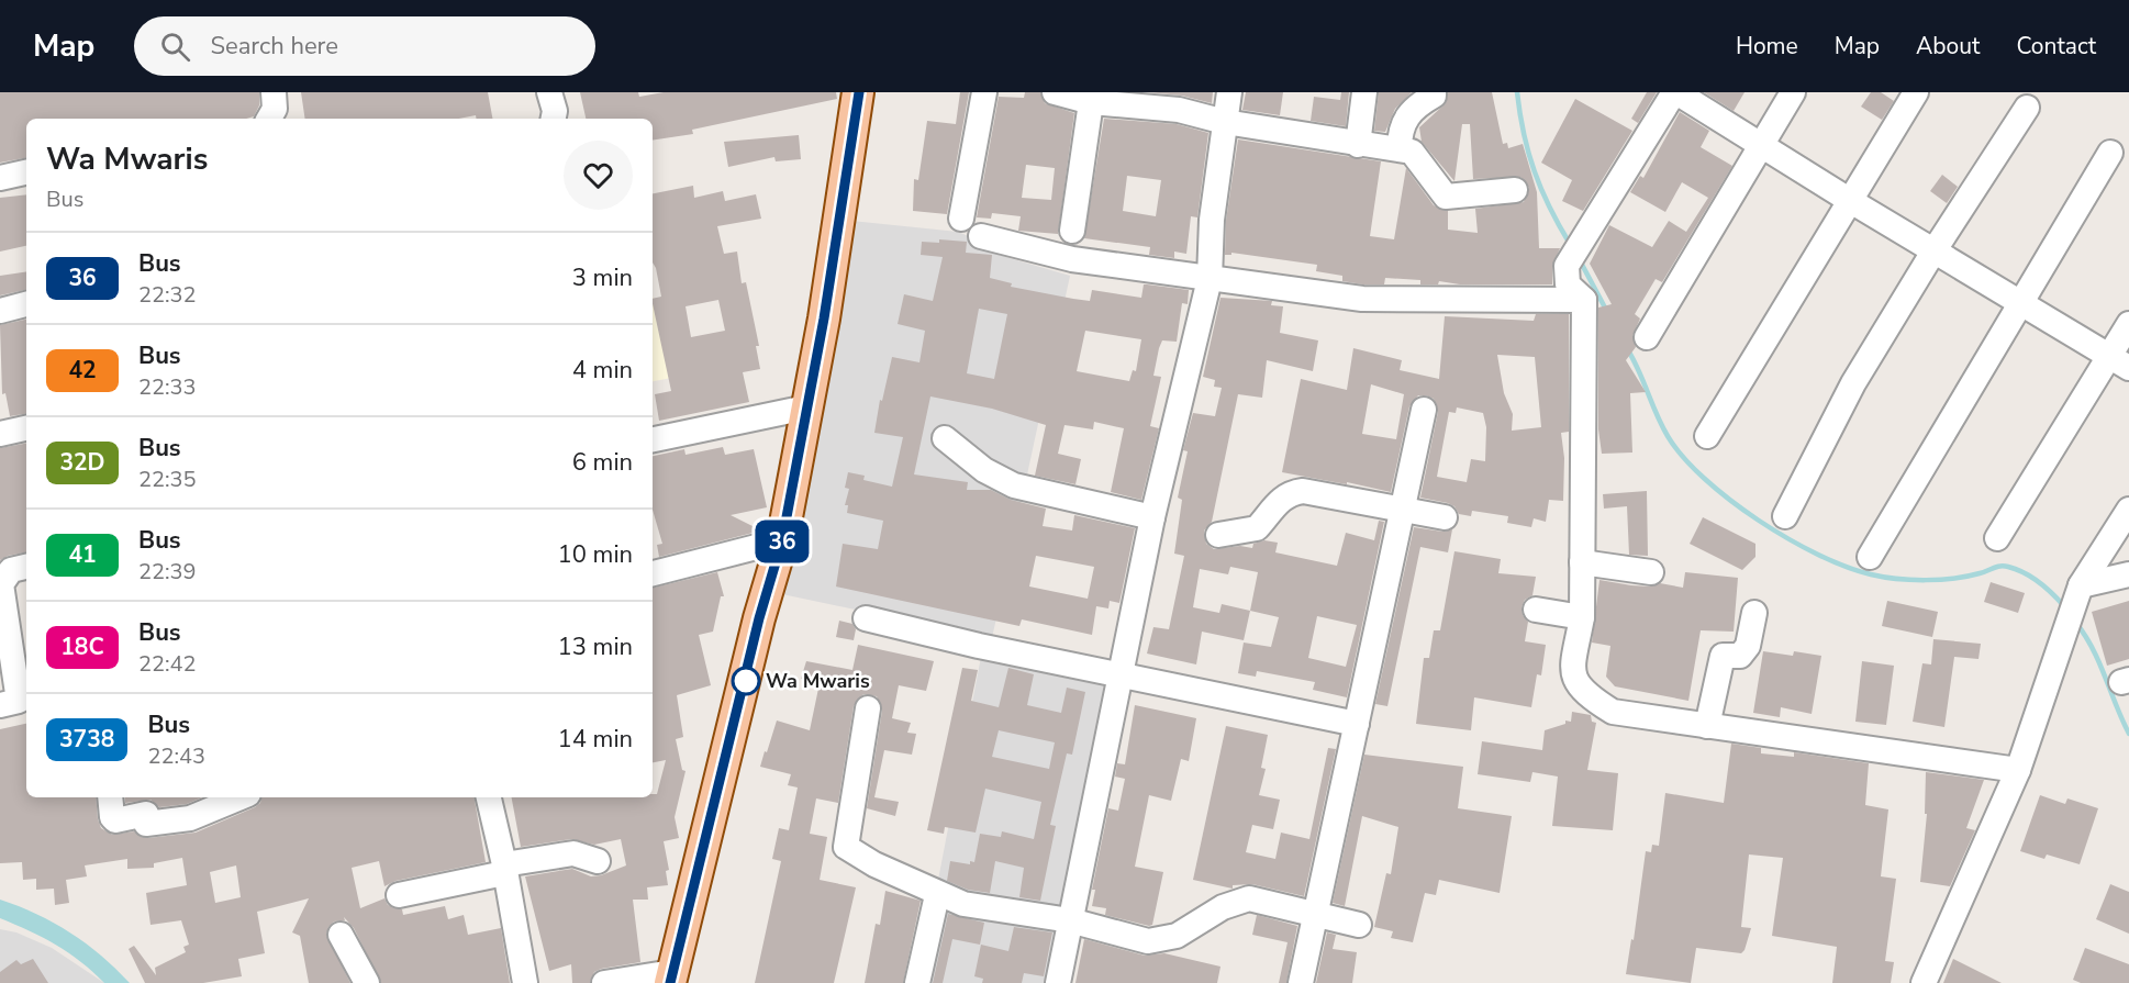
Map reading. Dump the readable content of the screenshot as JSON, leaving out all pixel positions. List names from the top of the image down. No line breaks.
{"places":["Wa Mwaris"],"lines":["bus line 36"],"page":{"header":"Map","search":"Search here","nav":["Home","Map","About","Contact"],"on_map":"36","heading":["Wa Mwaris","Bus"],"list":[{"mark":"36","name":"Bus","note":"22:32","value":"3 min"},{"mark":"42","name":"Bus","note":"22:33","value":"4 min"},{"mark":"32D","name":"Bus","note":"22:35","value":"6 min"},{"mark":"41","name":"Bus","note":"22:39","value":"10 min"},{"mark":"18C","name":"Bus","note":"22:42","value":"13 min"},{"mark":"3738","name":"Bus","note":"22:43","value":"14 min"}]}}
